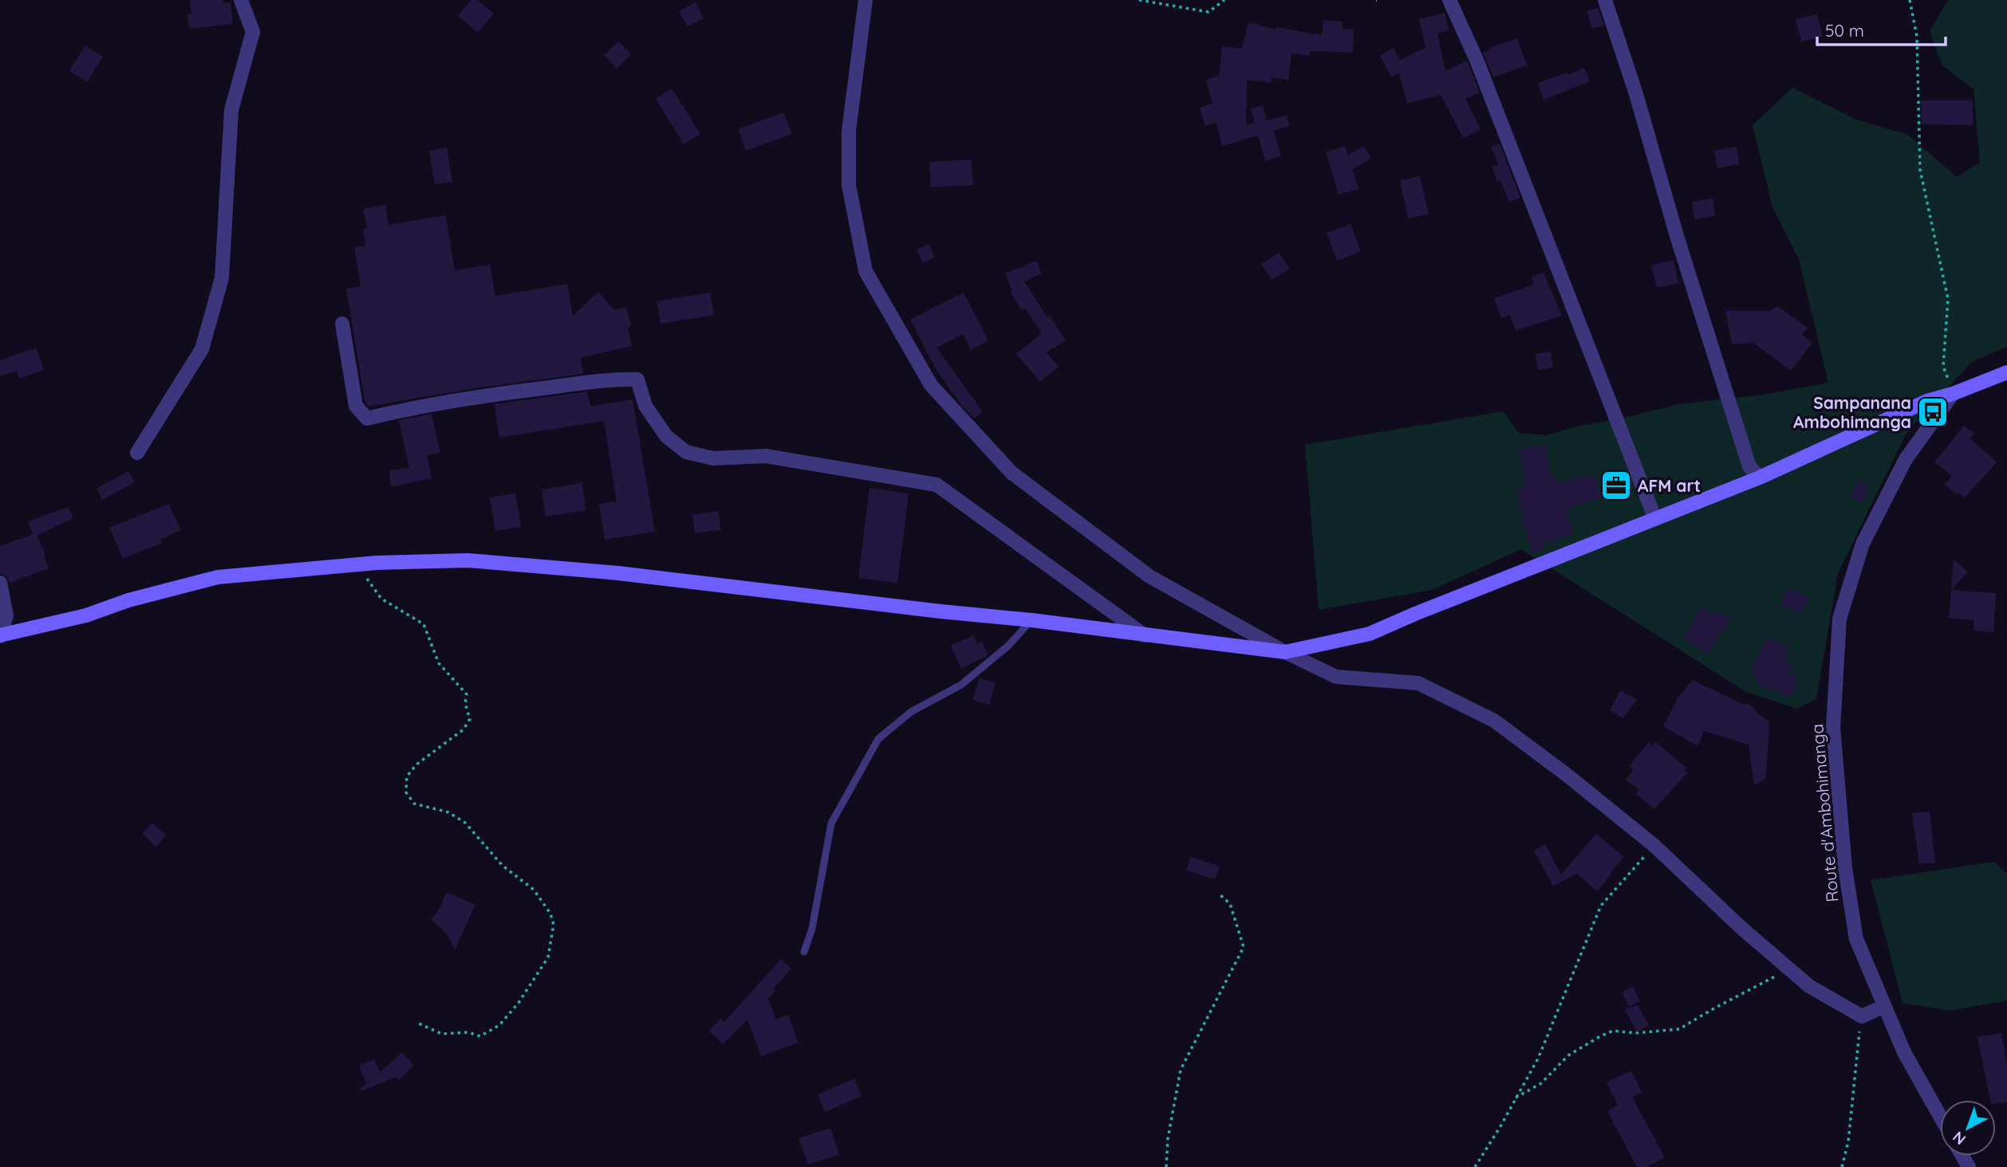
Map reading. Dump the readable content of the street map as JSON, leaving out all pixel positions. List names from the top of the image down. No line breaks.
{"streets":{"street":["Route d'Ambohimanga"]},"places":{"bus stop":["Sampanana Ambohimanga"],"office":["AFM art"]},"scale_bar":"50 m","north":"bottom left"}
